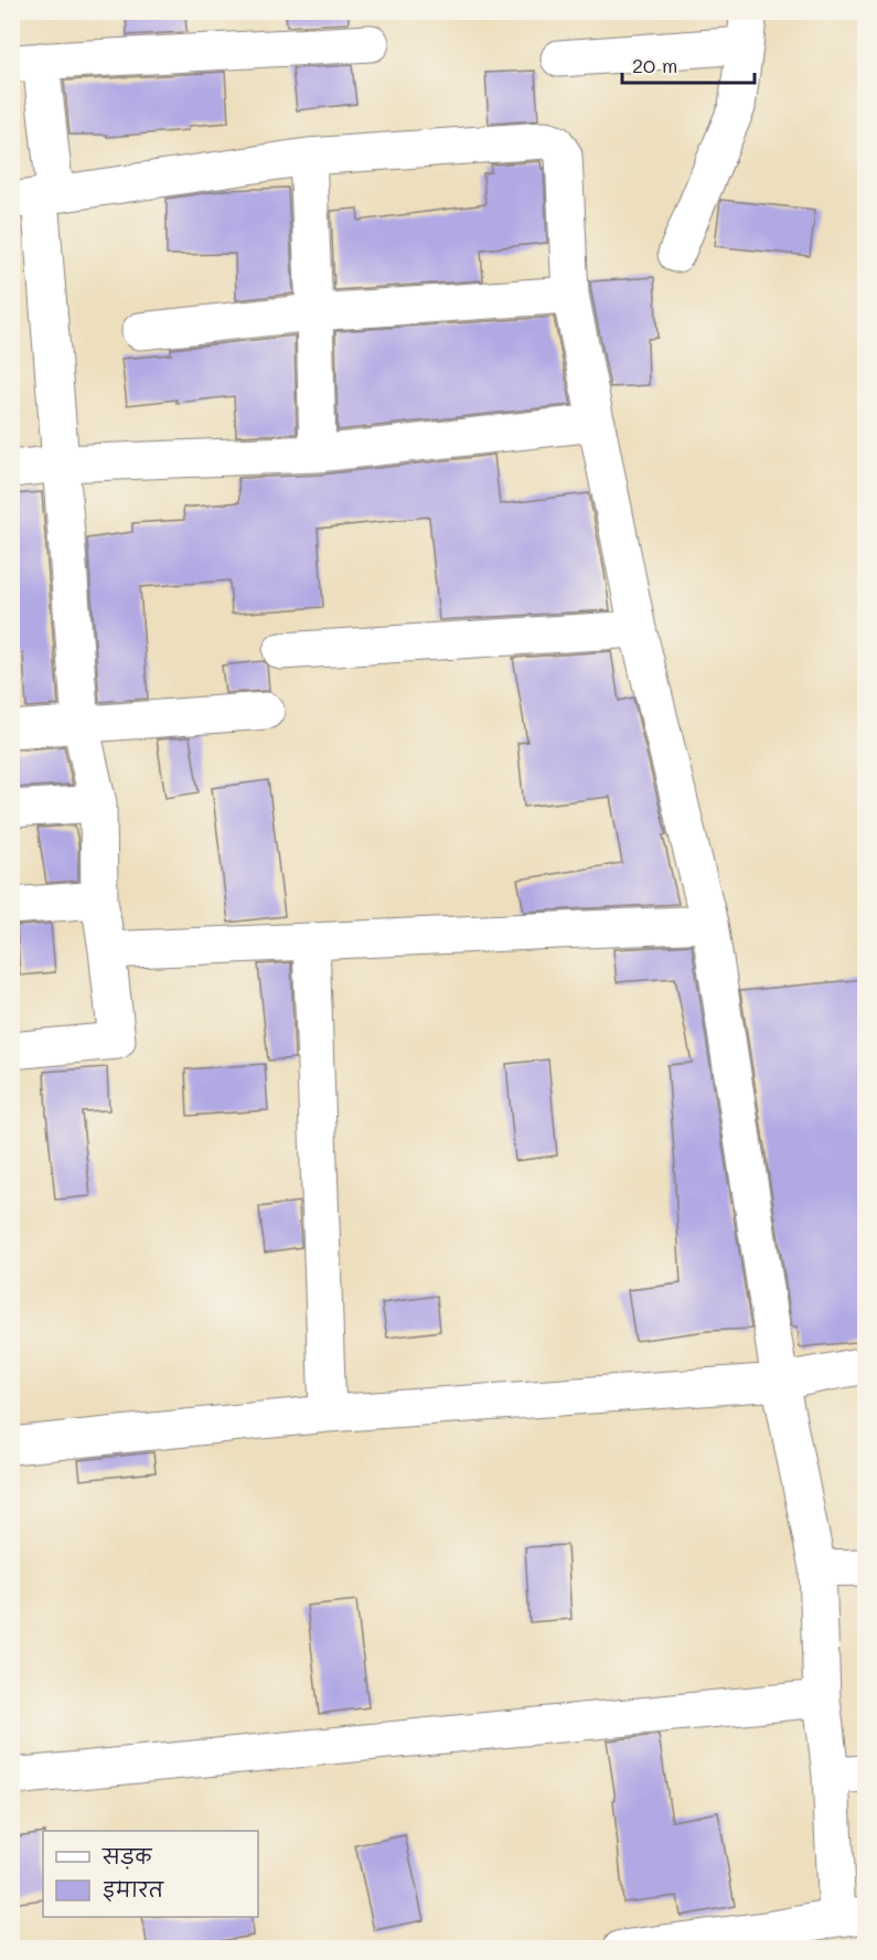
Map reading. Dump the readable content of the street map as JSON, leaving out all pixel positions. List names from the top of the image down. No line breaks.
{"legend":["सड़क","इमारत"],"scale_bar":"20 m"}
